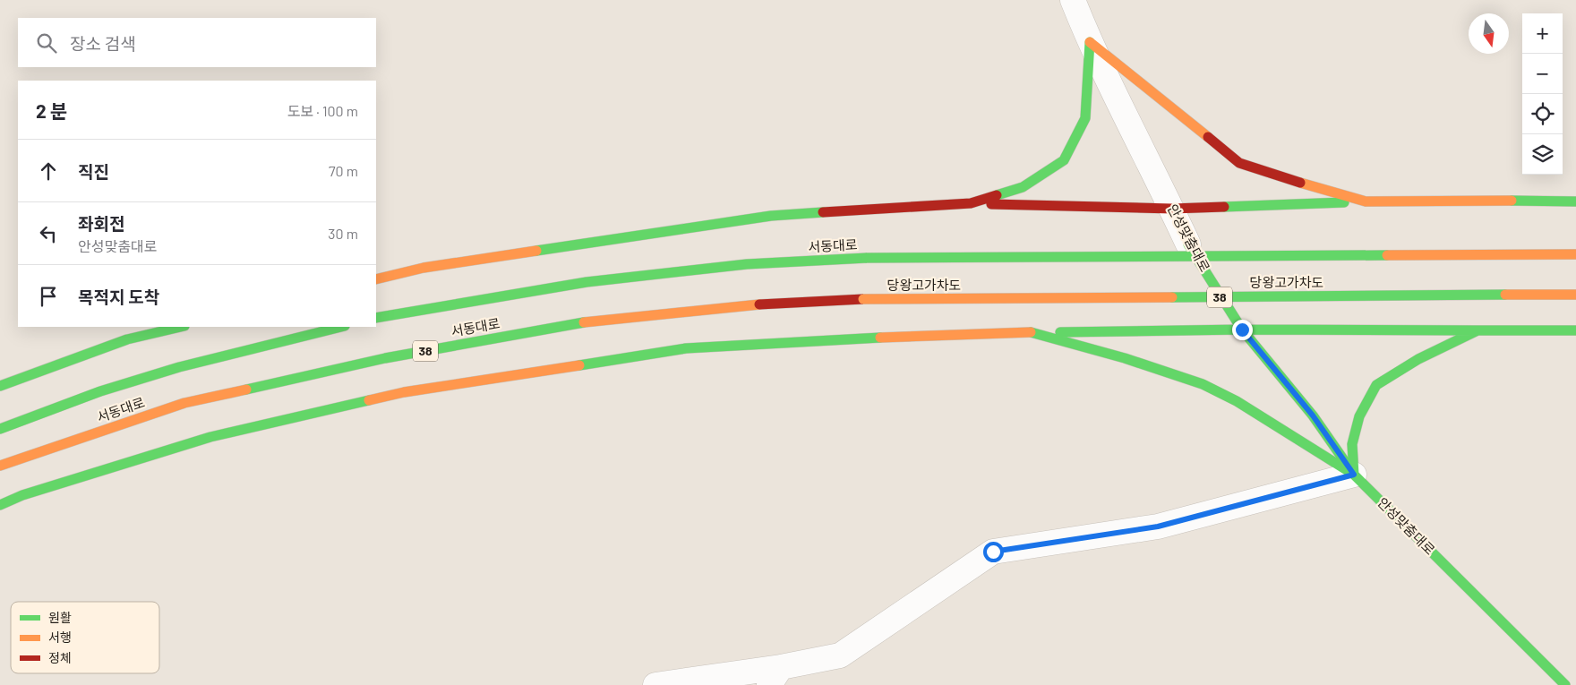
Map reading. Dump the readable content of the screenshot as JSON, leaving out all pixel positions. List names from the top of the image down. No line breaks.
{"streets":{"main road":["안성맞춤대로","서동대로","당왕고가차도","38"]},"crossings":[["서동대로","당왕고가차도"]],"legend":["원활","서행","정체"],"north":"bottom","page":{"map_buttons":["+","−"],"search":"장소 검색","heading":["2 분","도보 · 100 m"],"list":[["직진","70 m"],["좌회전","안성맞춤대로","30 m"],"목적지 도착"]}}
